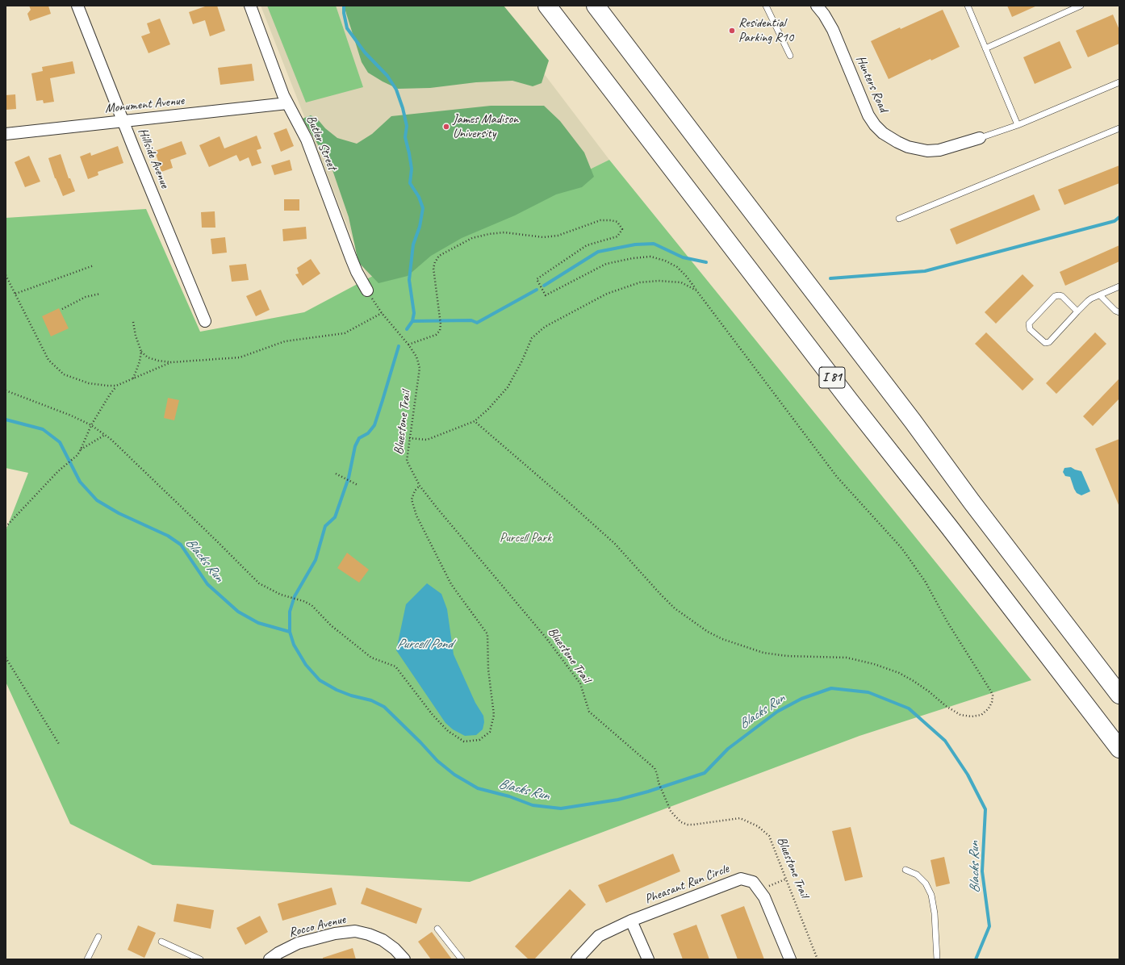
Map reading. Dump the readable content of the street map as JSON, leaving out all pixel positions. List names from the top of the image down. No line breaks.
{"streets":{"highway":["I 81"],"street":["Hunters Road","Monument Avenue","Butler Street","Hillside Avenue","Pheasant Run Circle","Rocco Avenue"],"path":["Bluestone Trail"]},"crossings":[["Monument Avenue","Butler Street"],["Monument Avenue","Hillside Avenue"],["Butler Street","Bluestone Trail"]],"water":["Blacks Run","Purcell Pond"],"parks":["Purcell Park"],"places":["Residential Parking R10","James Madison University"]}
